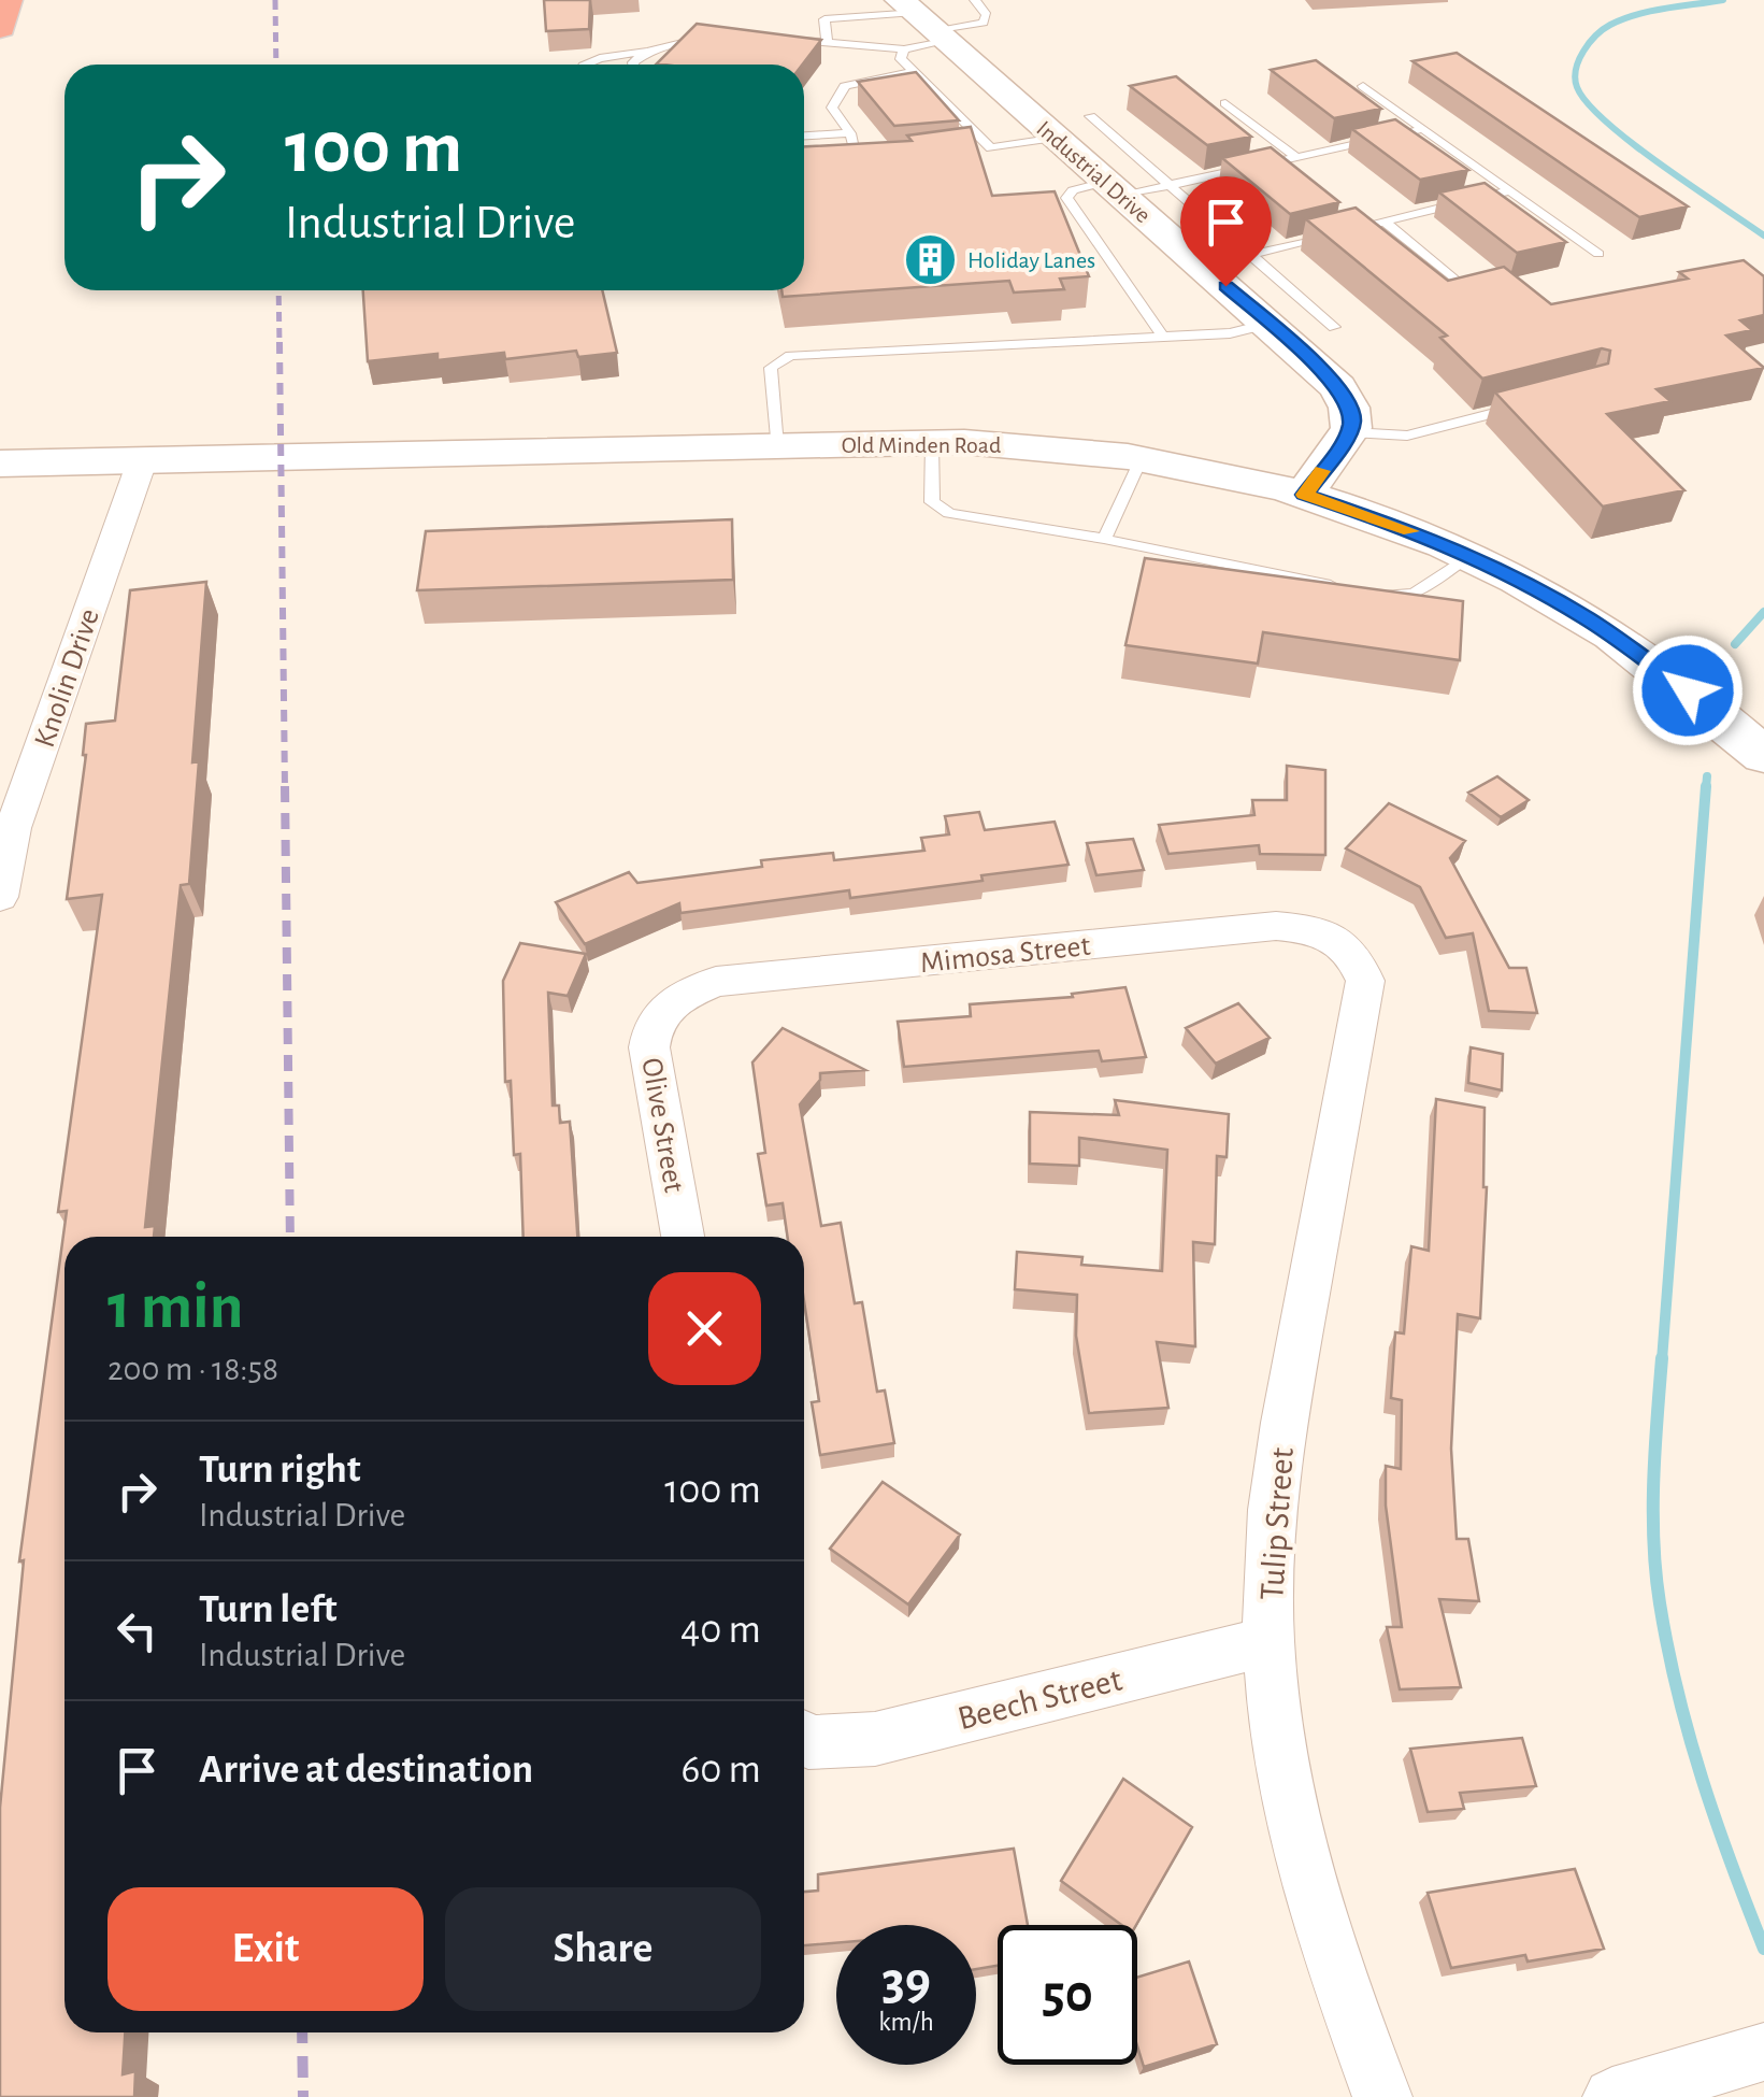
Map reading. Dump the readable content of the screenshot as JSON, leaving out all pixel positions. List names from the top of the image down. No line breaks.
{"streets":{"main road":["Industrial Drive","Old Minden Road"],"street":["Knolin Drive","Mimosa Street","Olive Street","Tulip Street","Beech Street"]},"crossings":[["Old Minden Road","Knolin Drive"],["Mimosa Street","Olive Street"],["Mimosa Street","Tulip Street"],["Tulip Street","Beech Street"]],"places":{"building":["Holiday Lanes"]},"page":{"turn":["100 m","Industrial Drive"],"heading":["1 min","200 m · 18:58"],"list":[{"name":"Turn right","note":"Industrial Drive","value":"100 m"},{"name":"Turn left","note":"Industrial Drive","value":"40 m"},{"name":"Arrive at destination","value":"60 m"}],"buttons":["Exit","Share"],"speed":"39 km/h","limit":"50"}}
